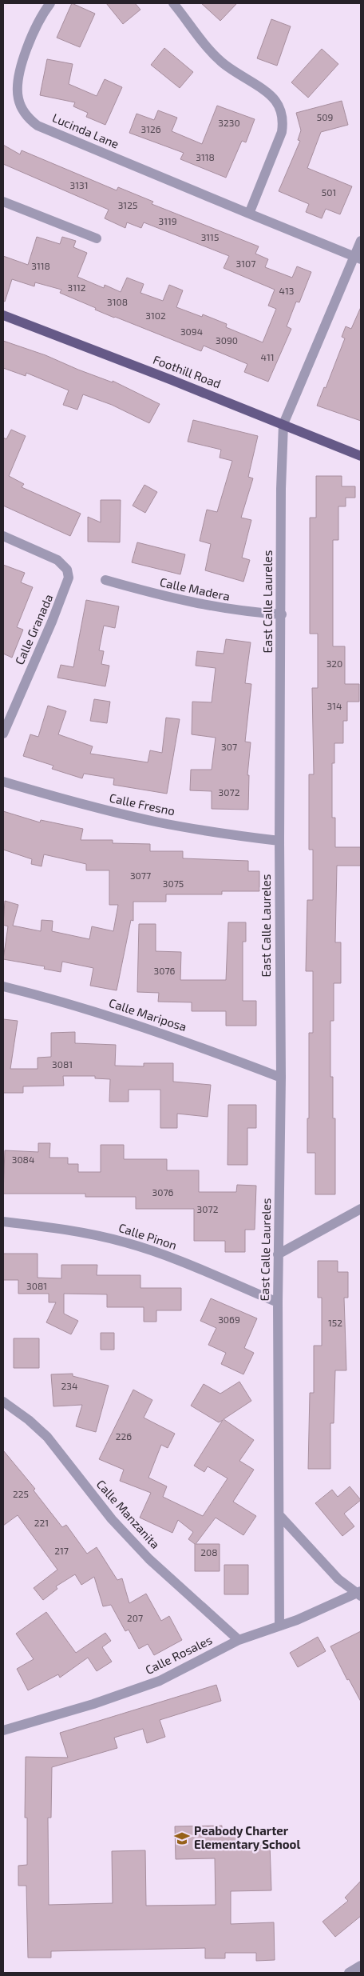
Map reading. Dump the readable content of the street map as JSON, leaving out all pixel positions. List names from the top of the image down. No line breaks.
{"streets":{"main road":["Foothill Road"],"street":["Lucinda Lane","Calle Madera","East Calle Laureles","Calle Granada","Calle Fresno","Calle Mariposa","Calle Pinon","Calle Manzanita","Calle Rosales"]},"crossings":[["Lucinda Lane","East Calle Laureles"],["Foothill Road","East Calle Laureles"],["Calle Madera","East Calle Laureles"],["East Calle Laureles","Calle Fresno"],["East Calle Laureles","Calle Mariposa"],["East Calle Laureles","Calle Pinon"],["East Calle Laureles","Calle Rosales"],["Calle Manzanita","Calle Rosales"]],"places":{"school or university":["Peabody Charter Elementary School"]},"house_numbers":["509","3230","3126","3118","3131","501","3125","3119","3115","3107","3118","3112","413","3108","3102","3094","3090","411","320","314","307","3072","3077","3075","3076","3081","3084","3076","3072","3081","3069","152","234","226","225","221","217","208","207"]}
